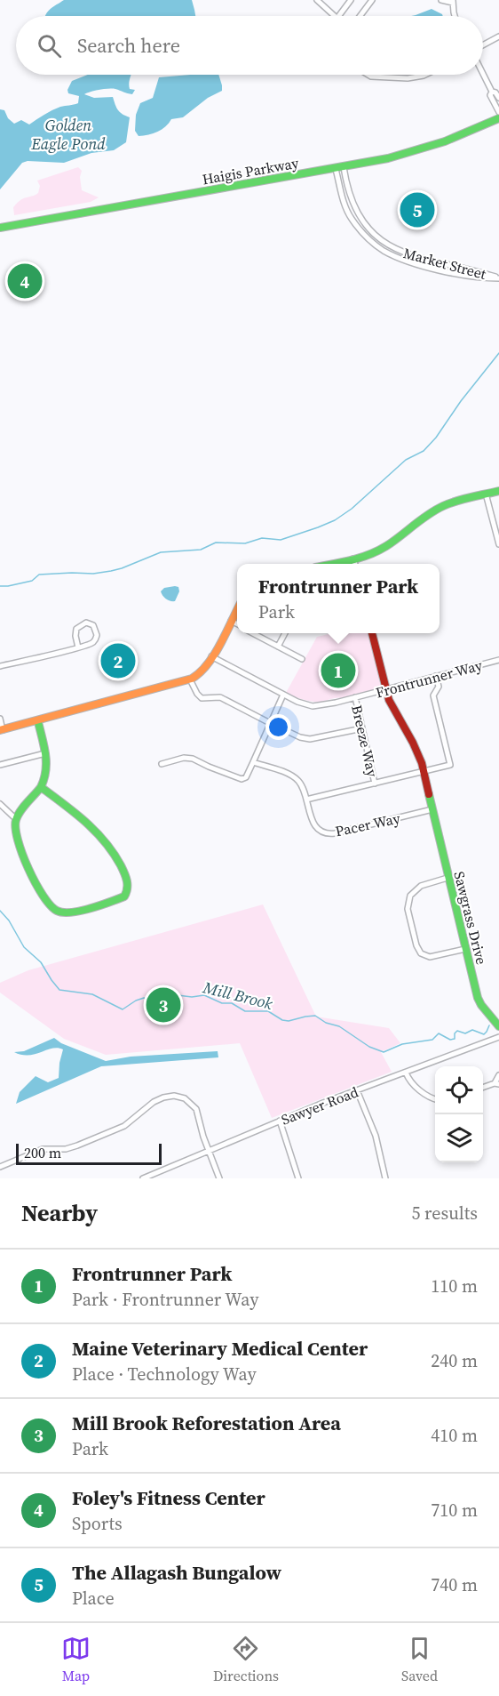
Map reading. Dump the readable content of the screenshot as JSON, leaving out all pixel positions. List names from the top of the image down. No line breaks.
{"streets":{"street":["Haigis Parkway","Market Street","Frontrunner Way","Breeze Way","Pacer Way","Sawgrass Drive","Sawyer Road"]},"crossings":[["Haigis Parkway","Market Street"],["Frontrunner Way","Breeze Way"],["Frontrunner Way","Sawgrass Drive"],["Pacer Way","Sawgrass Drive"]],"water":["Golden Eagle Pond","Mill Brook"],"scale_bar":"200 m","page":{"search":"Search here","pins":["5","4","2","1","3"],"popup":["Frontrunner Park","Park"],"scale":"200 m","heading":["Nearby","5 results"],"list":[{"mark":"1","name":"Frontrunner Park","note":"Park · Frontrunner Way","value":"110 m"},{"mark":"2","name":"Maine Veterinary Medical Center","note":"Place · Technology Way","value":"240 m"},{"mark":"3","name":"Mill Brook Reforestation Area","note":"Park","value":"410 m"},{"mark":"4","name":"Foley's Fitness Center","note":"Sports","value":"710 m"},{"mark":"5","name":"The Allagash Bungalow","note":"Place","value":"740 m"}],"nav":["Map","Directions","Saved"]}}
